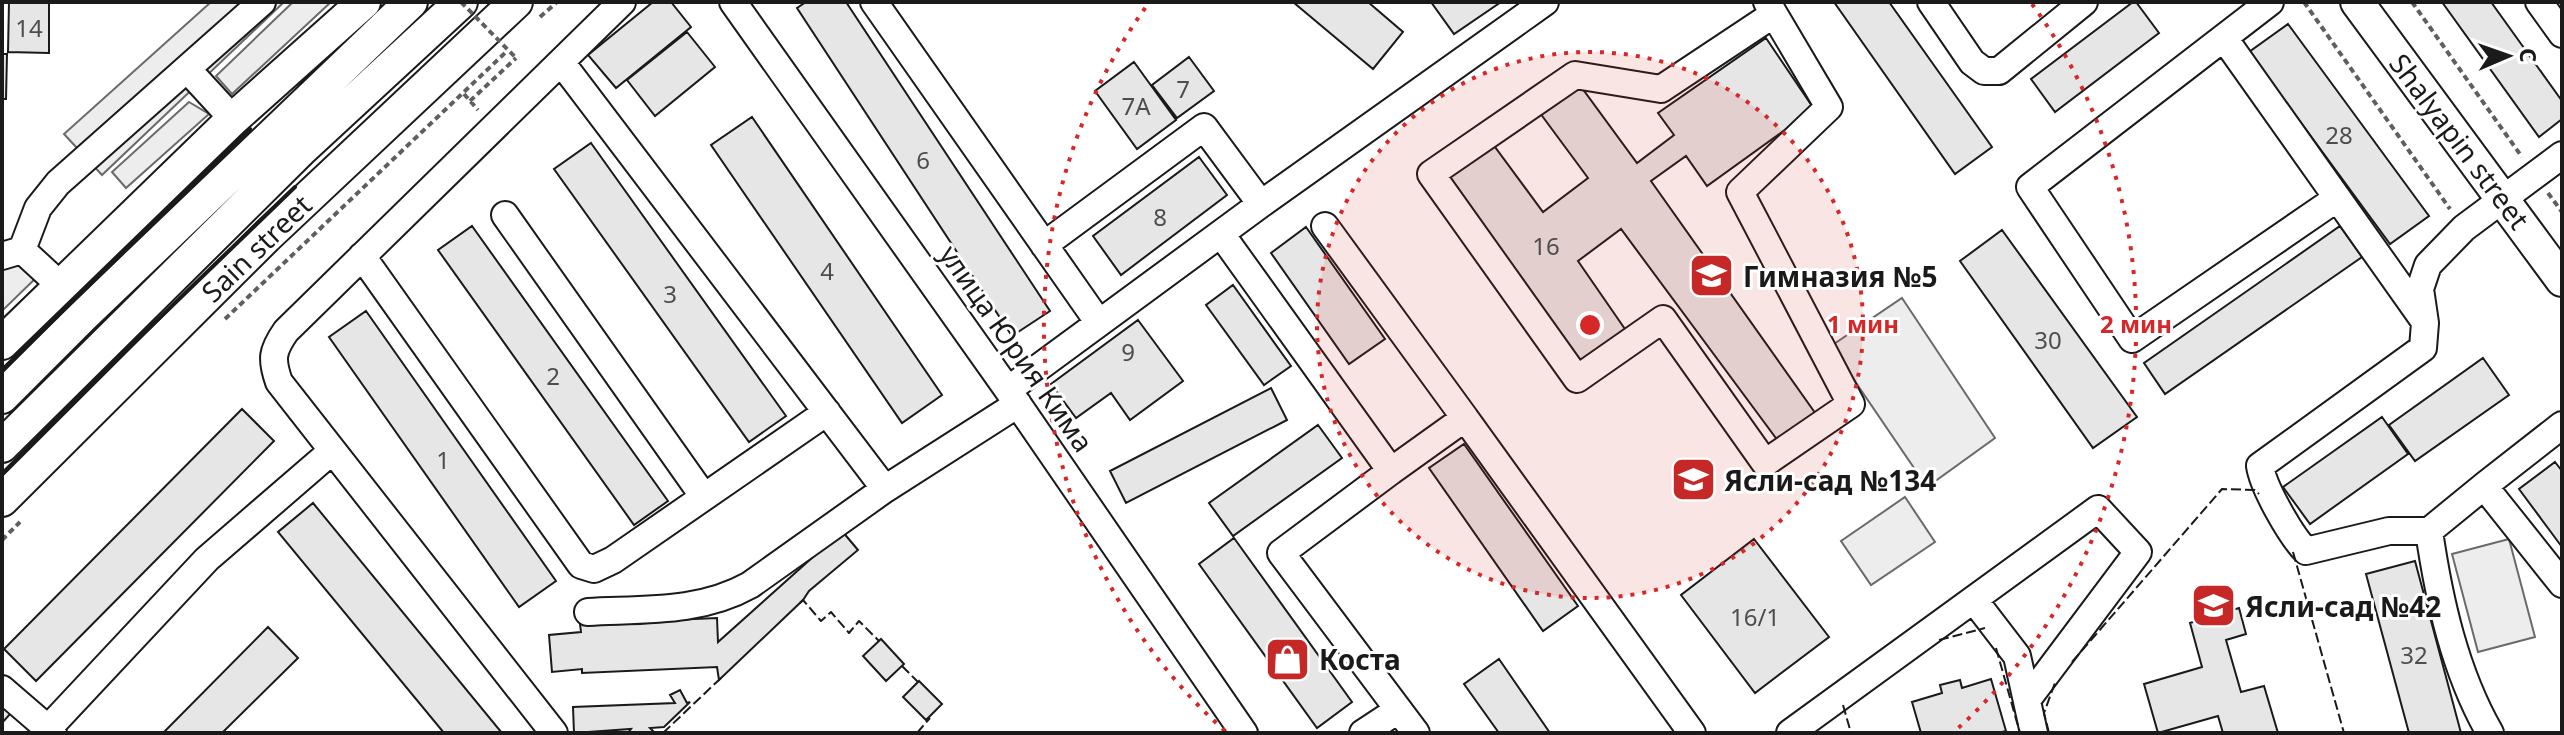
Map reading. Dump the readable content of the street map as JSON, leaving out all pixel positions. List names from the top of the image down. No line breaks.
{"streets":{"main road":["Shalyapin street","Sain street"],"street":["улица Юрия Кима"]},"places":{"school or university":["Гимназия №5","Ясли-сад №134","Ясли-сад №42"],"shop":["Коста"]},"house_numbers":["14","7","7А","28","6","8","16","4","3","30","9","2","1","16/1","32"],"north":"right","rings":["1 мин","2 мин"]}
